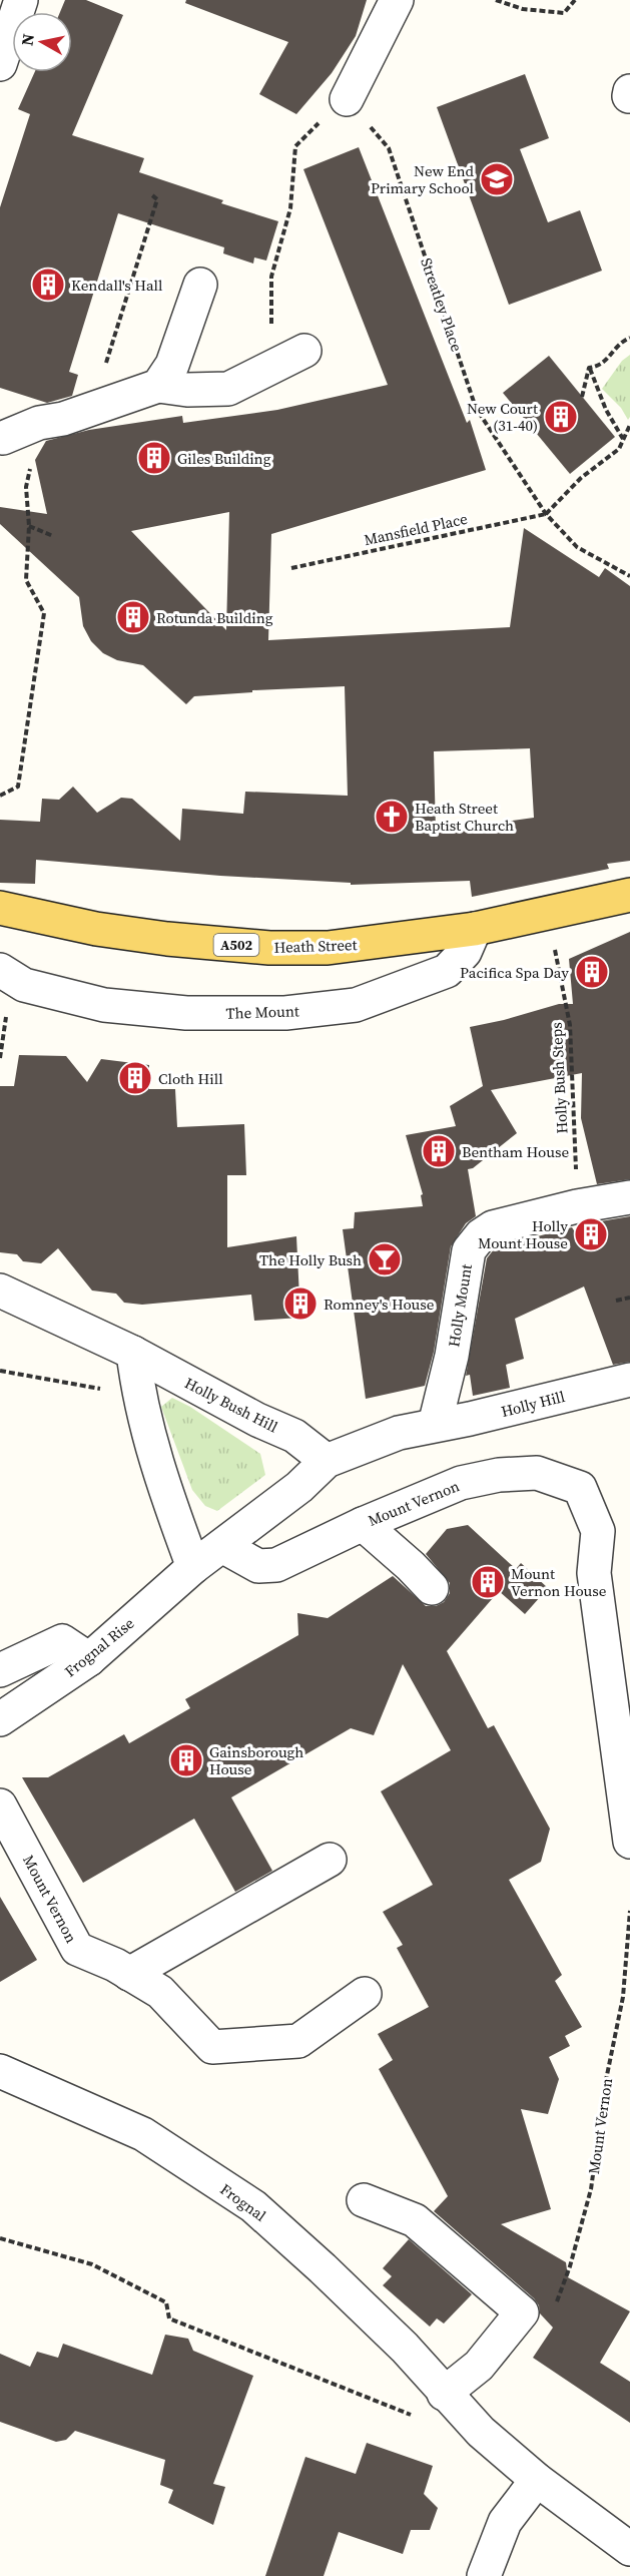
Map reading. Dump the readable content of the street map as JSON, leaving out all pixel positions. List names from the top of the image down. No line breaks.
{"streets":{"main road":["A502","Heath Street"],"street":["The Mount","Holly Mount","Holly Hill","Holly Bush Hill","Mount Vernon","Frognal Rise","Frognal"],"path":["Streatley Place","Mansfield Place","Holly Bush Steps"]},"crossings":[["Streatley Place","Mansfield Place"],["Heath Street","The Mount"],["Heath Street","Holly Bush Steps"],["Holly Bush Steps","Holly Mount"],["Holly Mount","Holly Hill"]],"places":{"school or university":["New End Primary School"],"building":["Kendall's Hall","New Court (31-40)","Giles Building","Rotunda Building","Pacifica Spa Day","Cloth Hill","Bentham House","Holly Mount House","Romney's House","Mount Vernon House","Gainsborough House"],"church":["Heath Street Baptist Church"],"bar":["The Holly Bush"]},"north":"left"}
